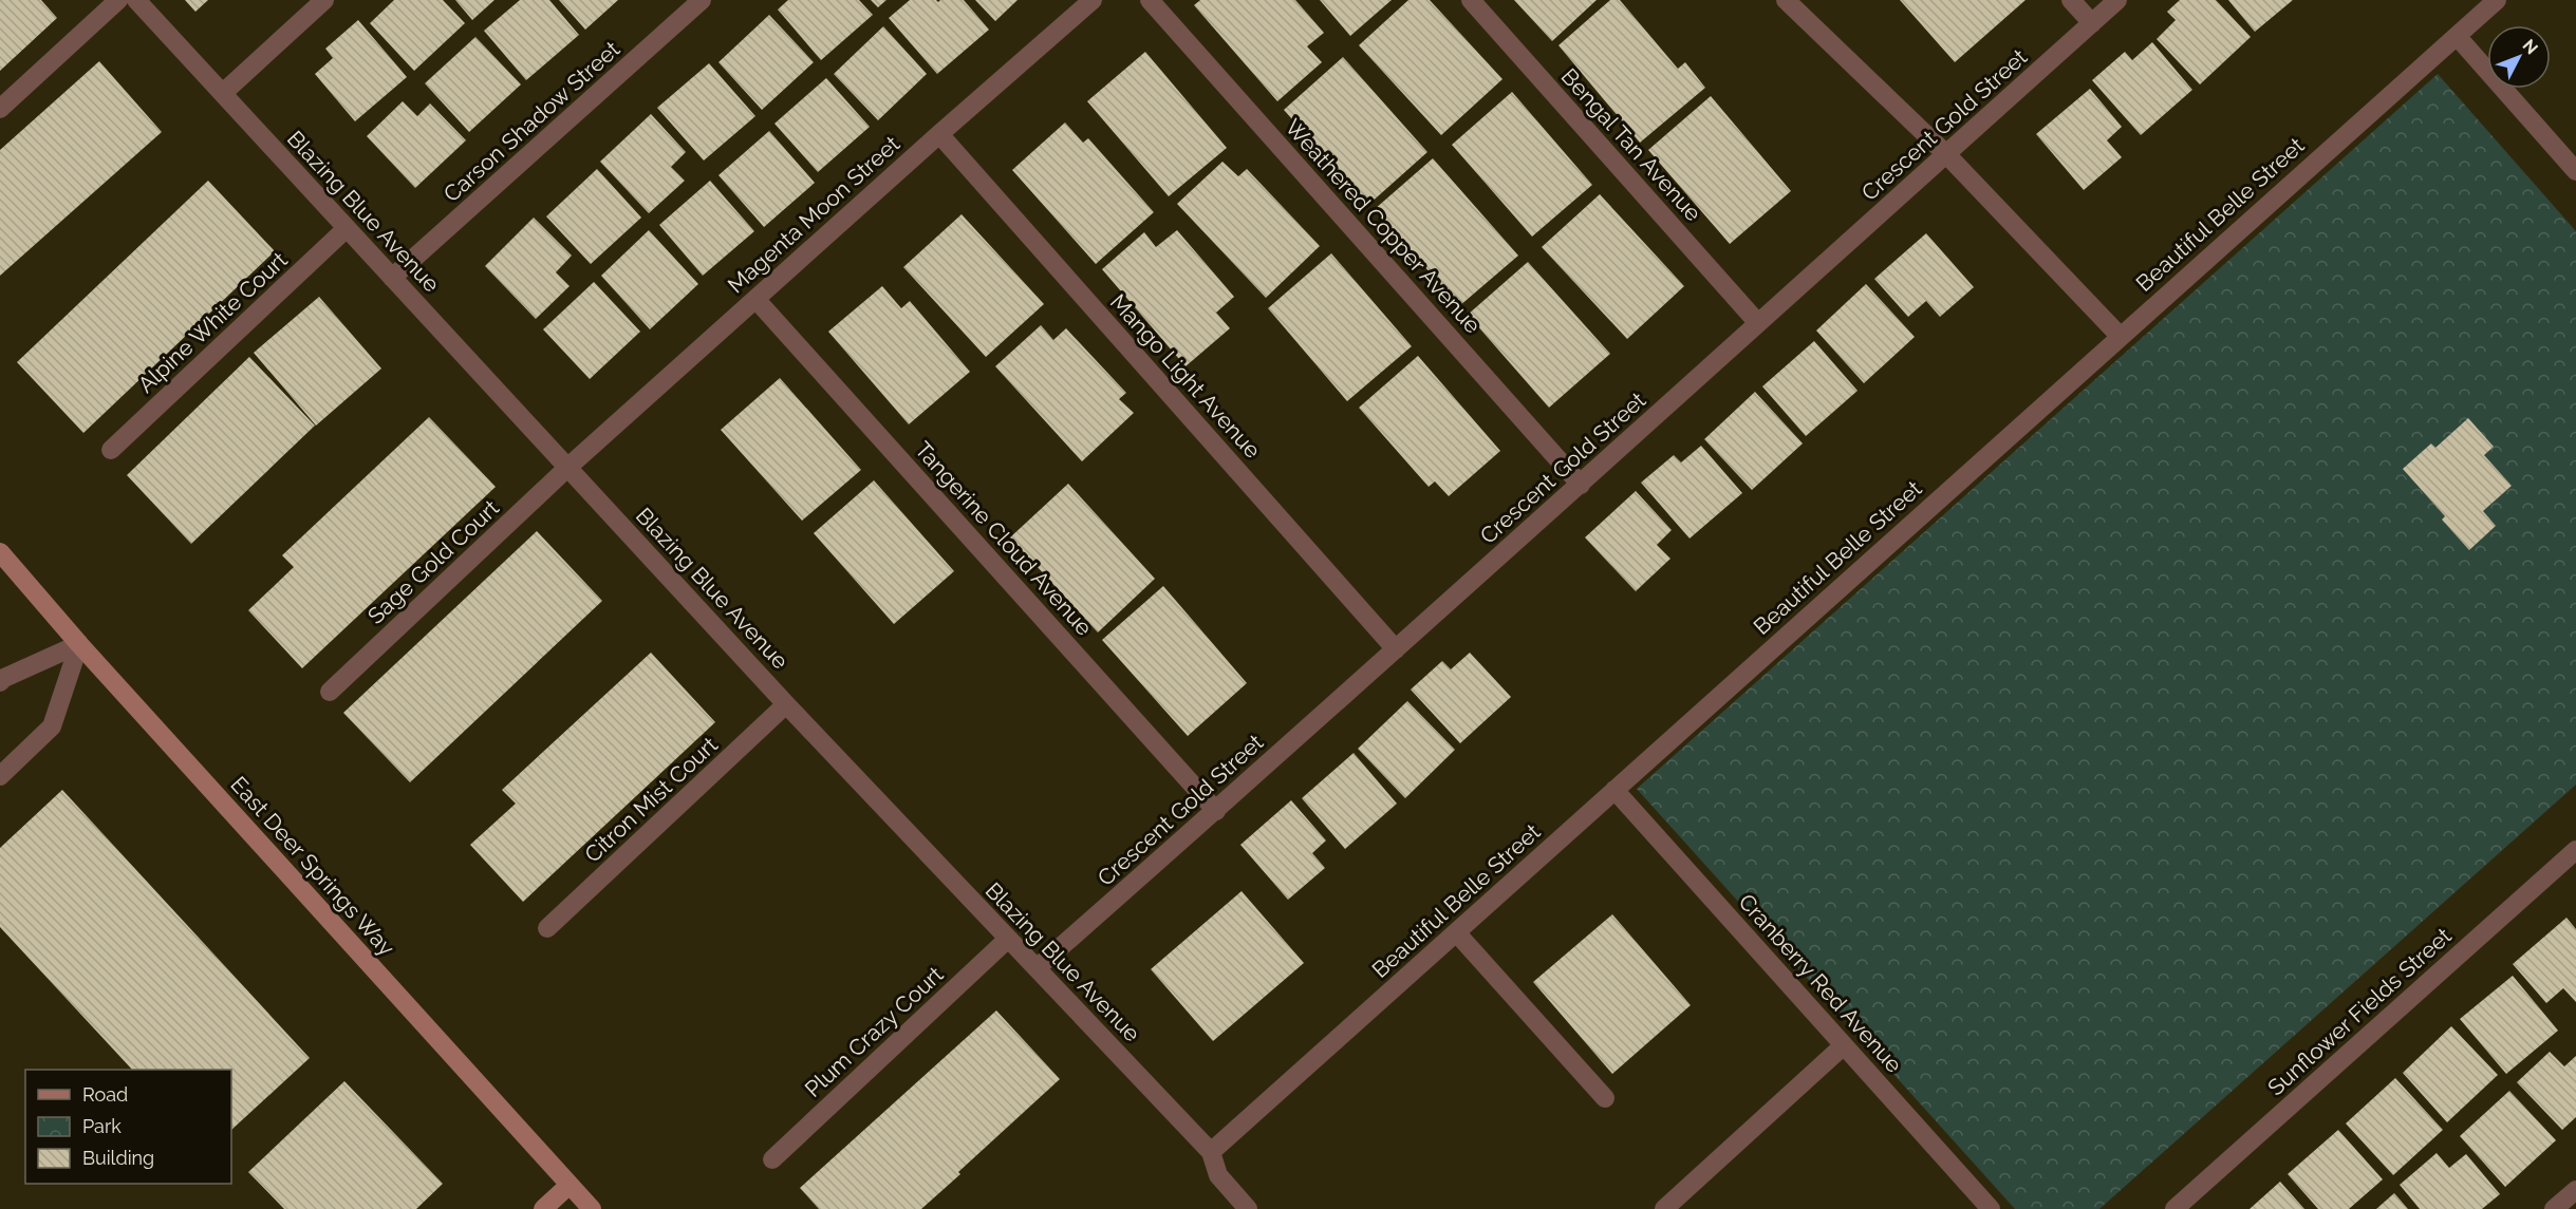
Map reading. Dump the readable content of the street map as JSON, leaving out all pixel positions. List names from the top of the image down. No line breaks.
{"streets":{"street":["Carson Shadow Street","Crescent Gold Street","Bengal Tan Avenue","Blazing Blue Avenue","Magenta Moon Street","Beautiful Belle Street","Weathered Copper Avenue","Alpine White Court","Mango Light Avenue","Tangerine Cloud Avenue","Sage Gold Court","Citron Mist Court","East Deer Springs Way","Cranberry Red Avenue","Sunflower Fields Street","Plum Crazy Court"]},"crossings":[["Carson Shadow Street","Blazing Blue Avenue"],["Crescent Gold Street","Bengal Tan Avenue"],["Crescent Gold Street","Blazing Blue Avenue"],["Crescent Gold Street","Weathered Copper Avenue"],["Crescent Gold Street","Mango Light Avenue"],["Crescent Gold Street","Tangerine Cloud Avenue"],["Blazing Blue Avenue","Magenta Moon Street"],["Blazing Blue Avenue","Beautiful Belle Street"],["Blazing Blue Avenue","Alpine White Court"],["Blazing Blue Avenue","Sage Gold Court"],["Blazing Blue Avenue","Citron Mist Court"],["Blazing Blue Avenue","Plum Crazy Court"],["Magenta Moon Street","Mango Light Avenue"],["Magenta Moon Street","Tangerine Cloud Avenue"],["Magenta Moon Street","Sage Gold Court"],["Beautiful Belle Street","Cranberry Red Avenue"]],"legend":["Road","Park","Building"],"north":"top right"}
